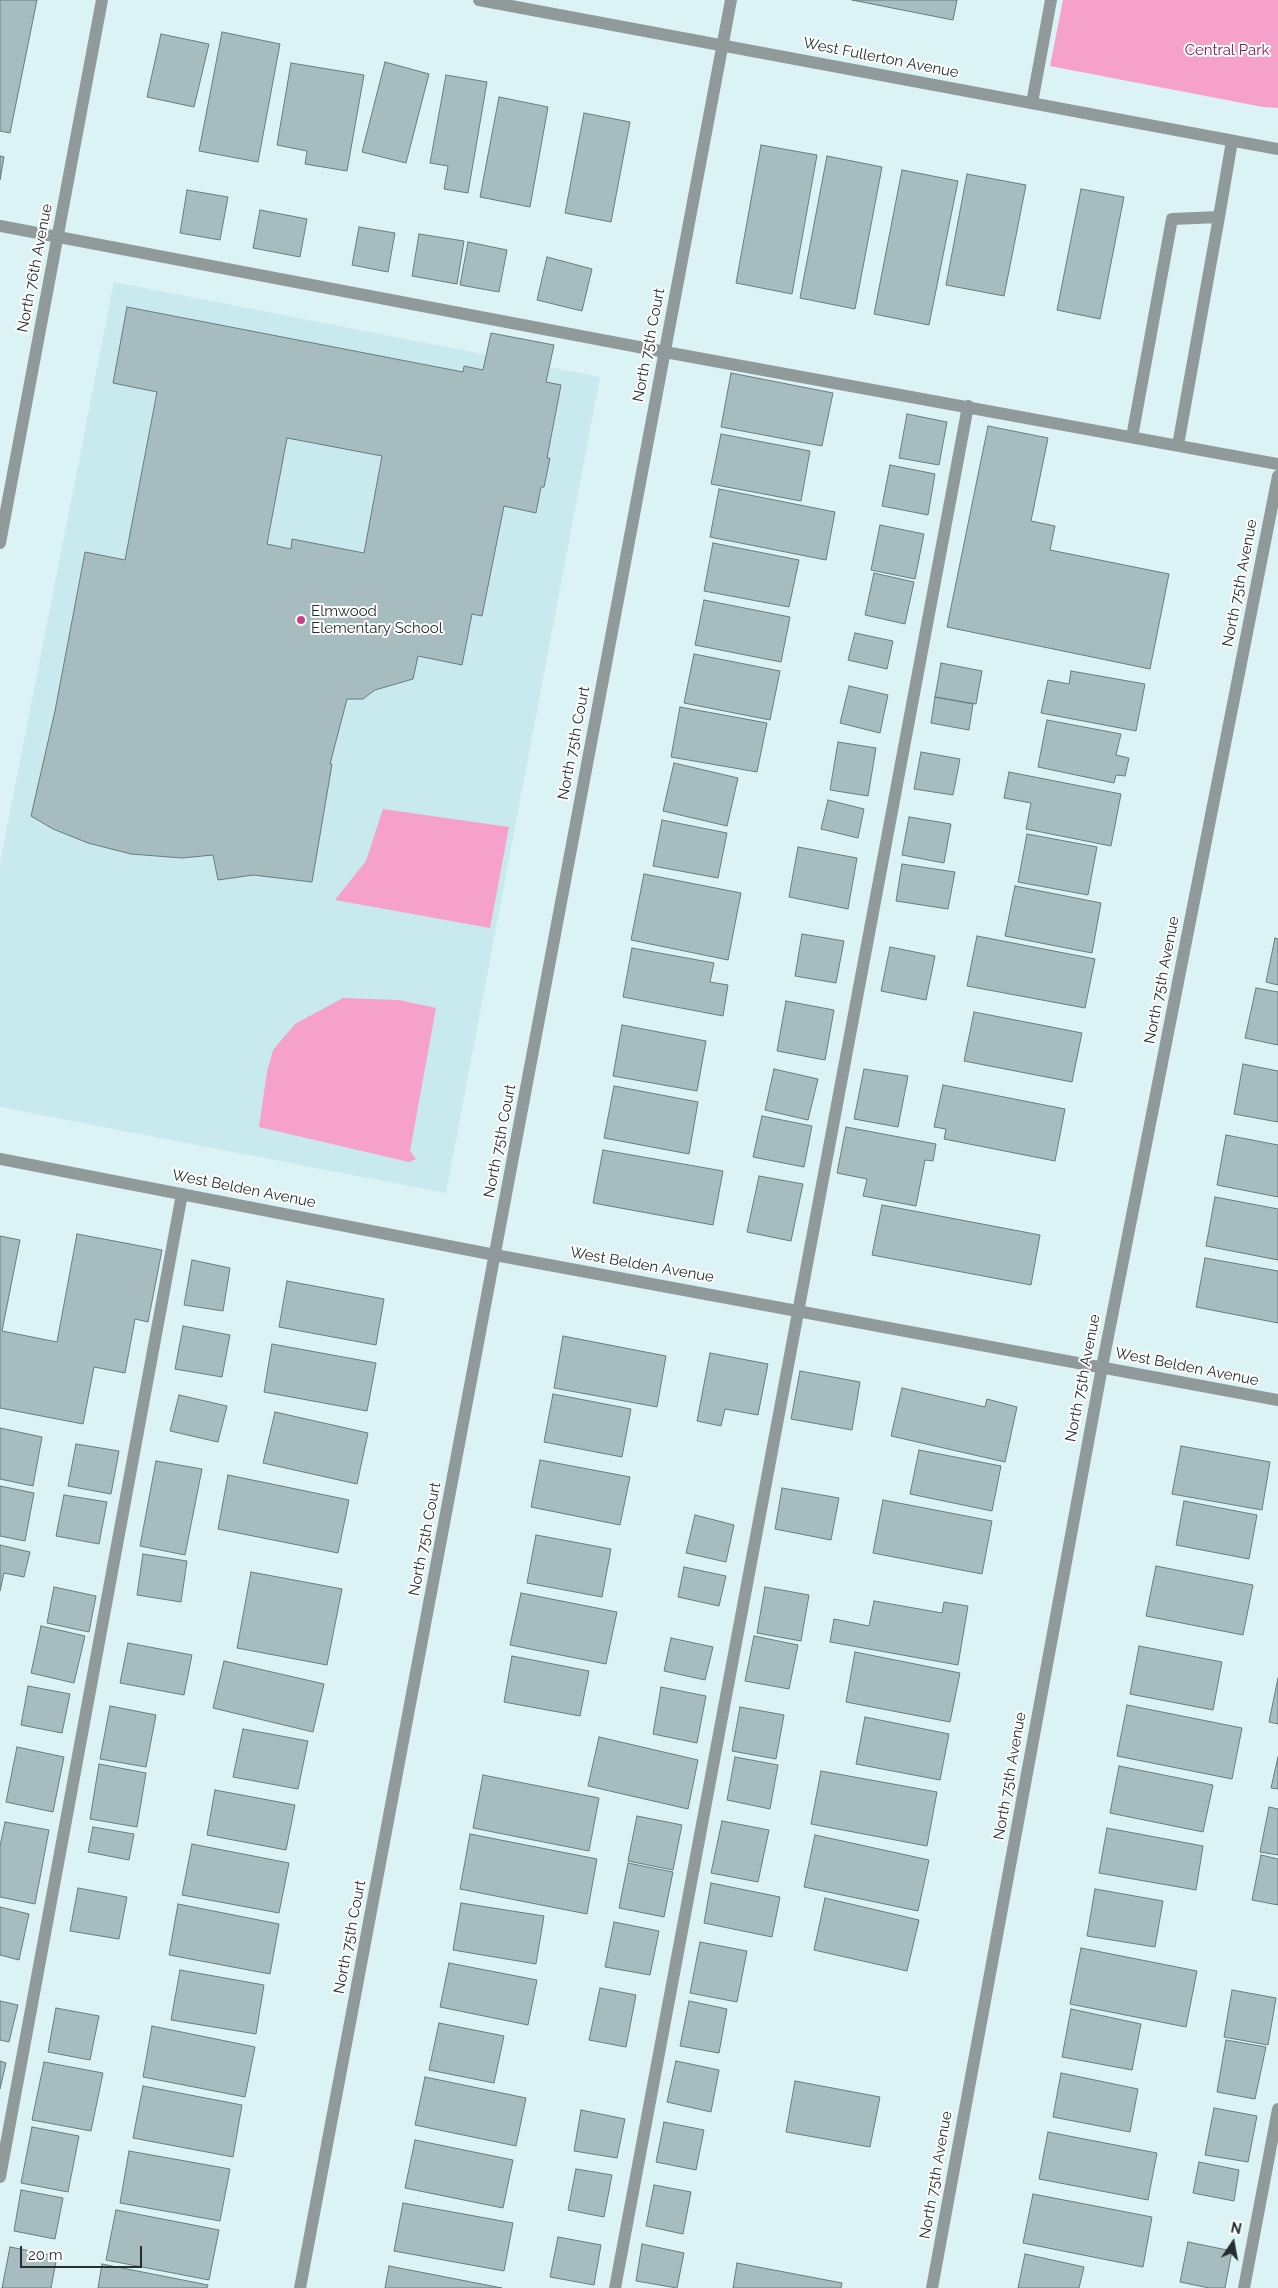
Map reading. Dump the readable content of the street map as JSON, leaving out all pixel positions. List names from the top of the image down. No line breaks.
{"streets":{"street":["West Fullerton Avenue","North 76th Avenue","North 75th Court","North 75th Avenue","West Belden Avenue"]},"crossings":[["West Fullerton Avenue","North 75th Court"],["North 75th Court","West Belden Avenue"],["North 75th Avenue","West Belden Avenue"]],"parks":["Central Park"],"places":["Elmwood Elementary School"],"scale_bar":"20 m","north":"top"}
